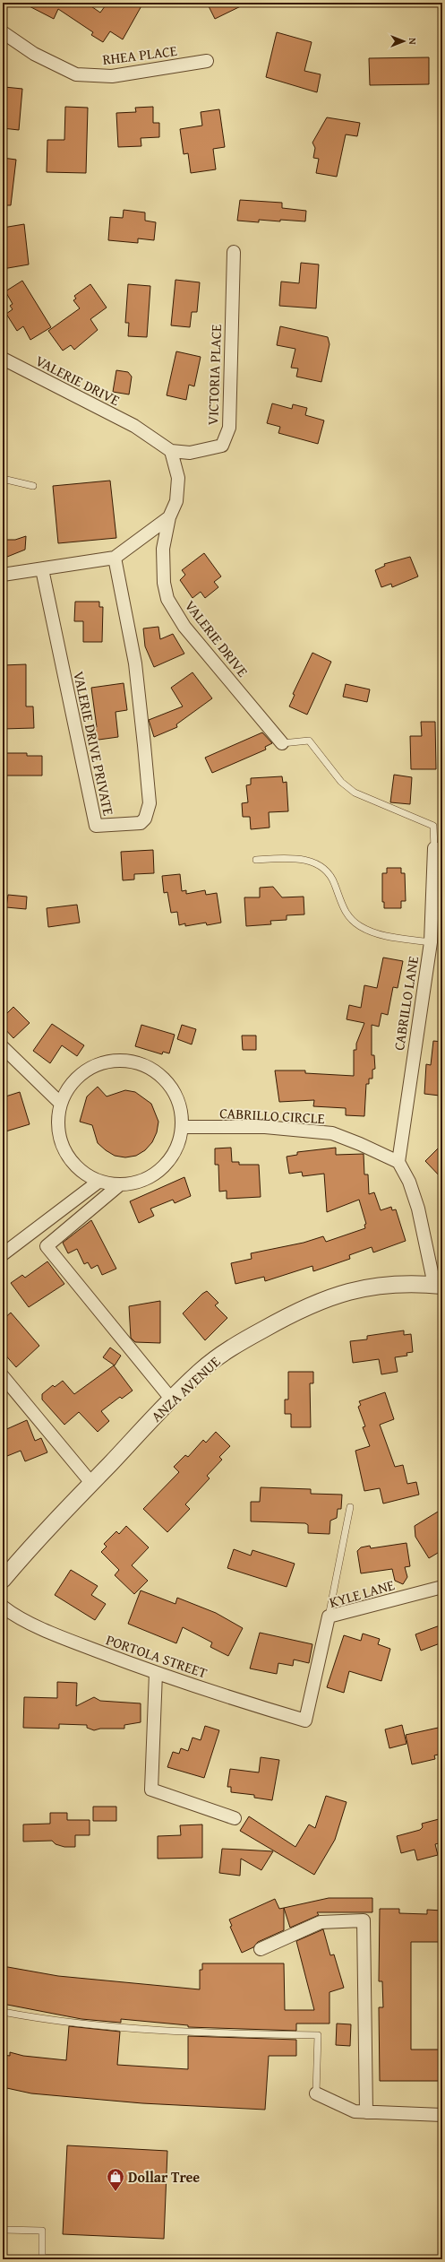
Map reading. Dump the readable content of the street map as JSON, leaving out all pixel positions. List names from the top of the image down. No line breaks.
{"streets":{"street":["RHEA PLACE","VICTORIA PLACE","VALERIE DRIVE","VALERIE DRIVE PRIVATE","CABRILLO LANE","CABRILLO CIRCLE","ANZA AVENUE","KYLE LANE","PORTOLA STREET"]},"crossings":[["VICTORIA PLACE","VALERIE DRIVE"],["VALERIE DRIVE","VALERIE DRIVE PRIVATE"],["CABRILLO LANE","CABRILLO CIRCLE"],["KYLE LANE","PORTOLA STREET"]],"places":{"shop":["Dollar Tree"]},"north":"right"}
